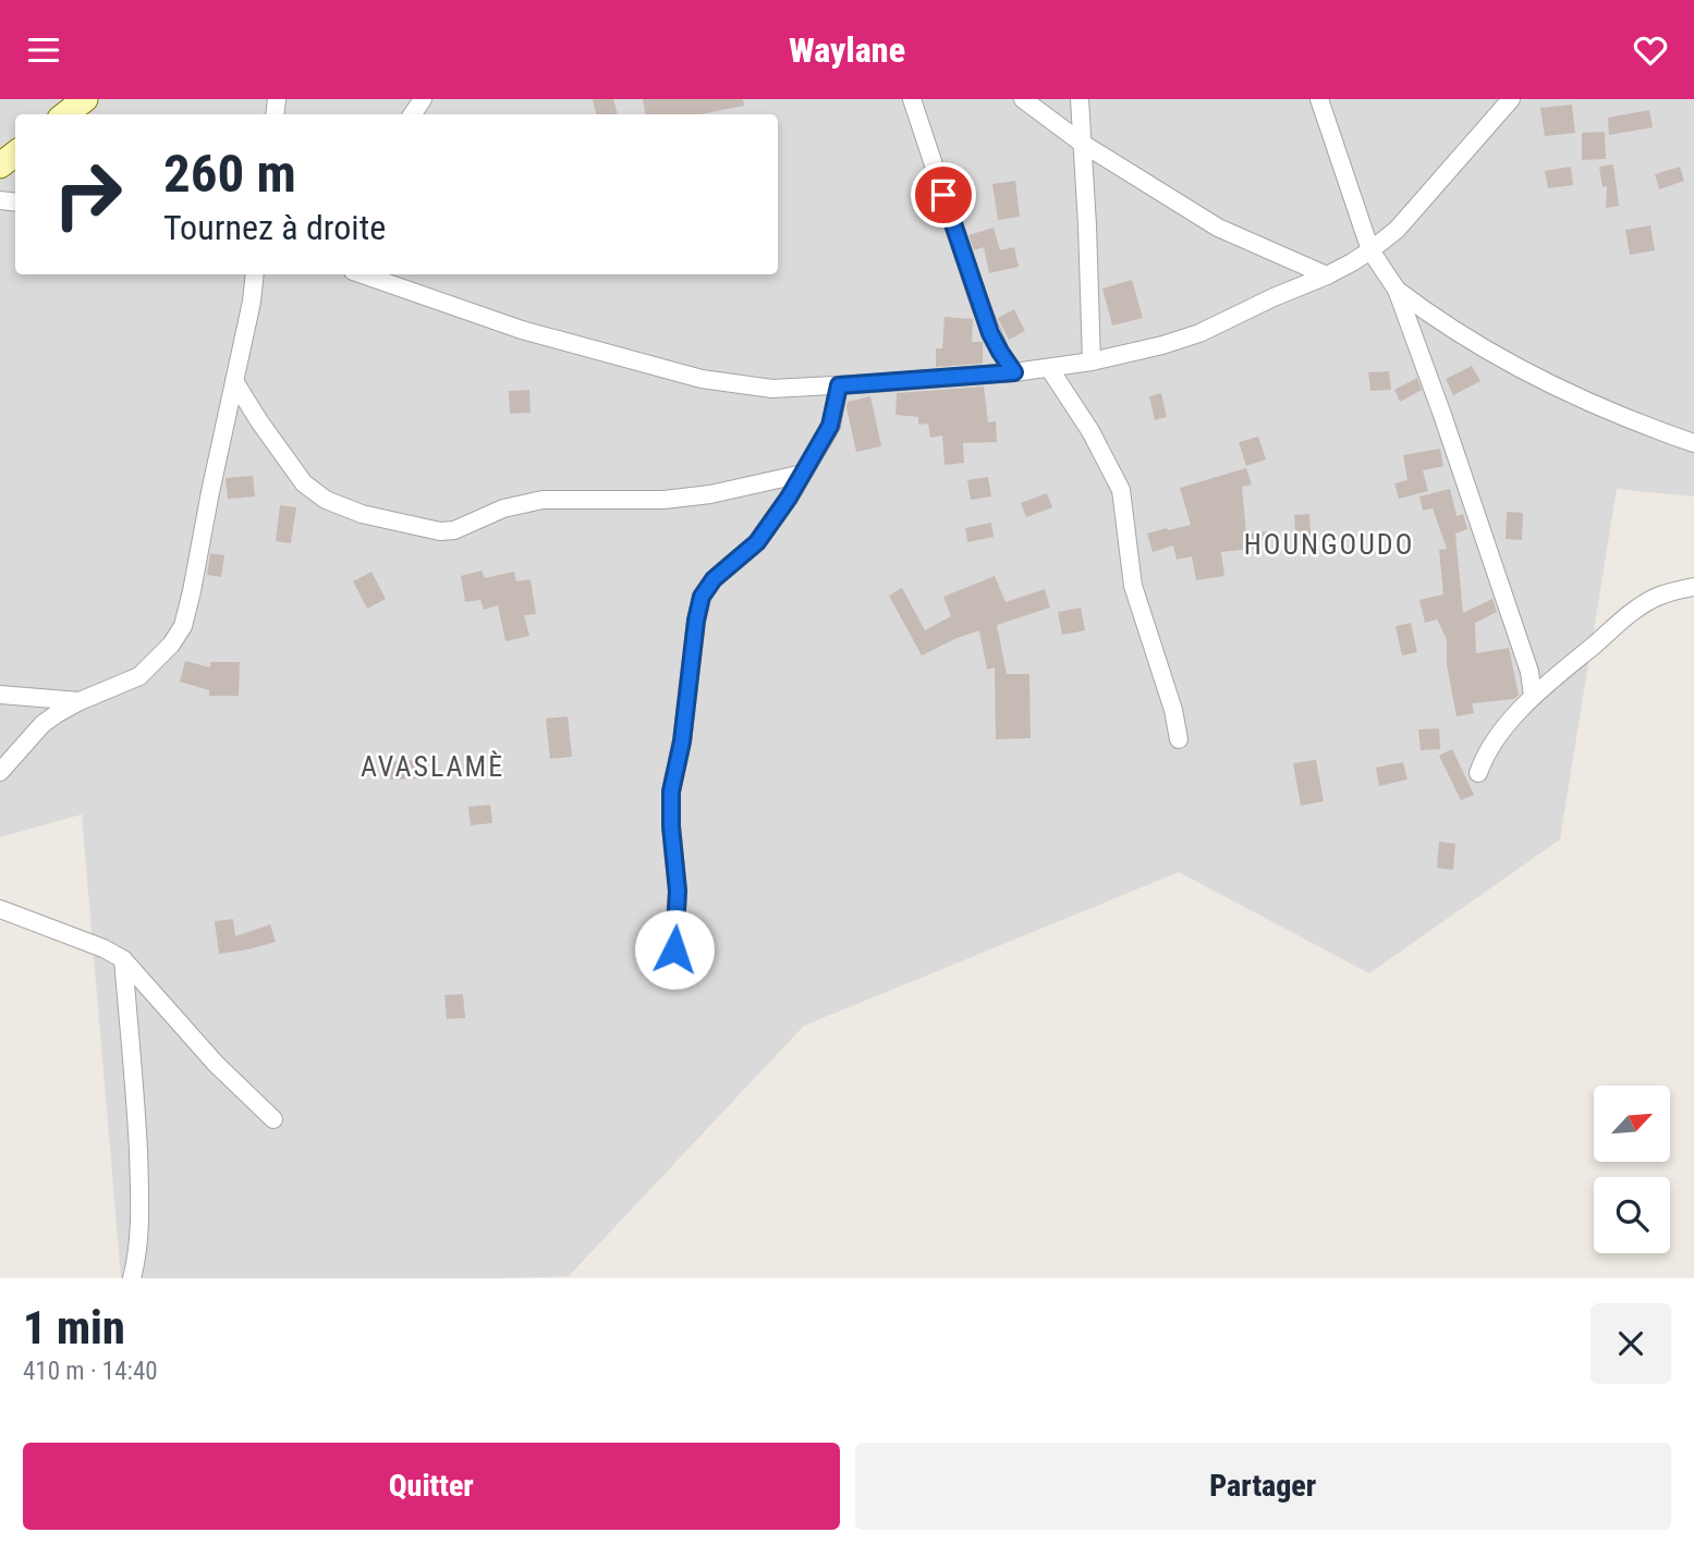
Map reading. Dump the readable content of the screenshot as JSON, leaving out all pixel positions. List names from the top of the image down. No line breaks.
{"districts":["HOUNGOUDO","AVASLAMÈ"],"north":"top right","page":{"header":"Waylane","turn":["260 m","Tournez à droite"],"heading":["1 min","410 m · 14:40"],"buttons":["Quitter","Partager"]}}
